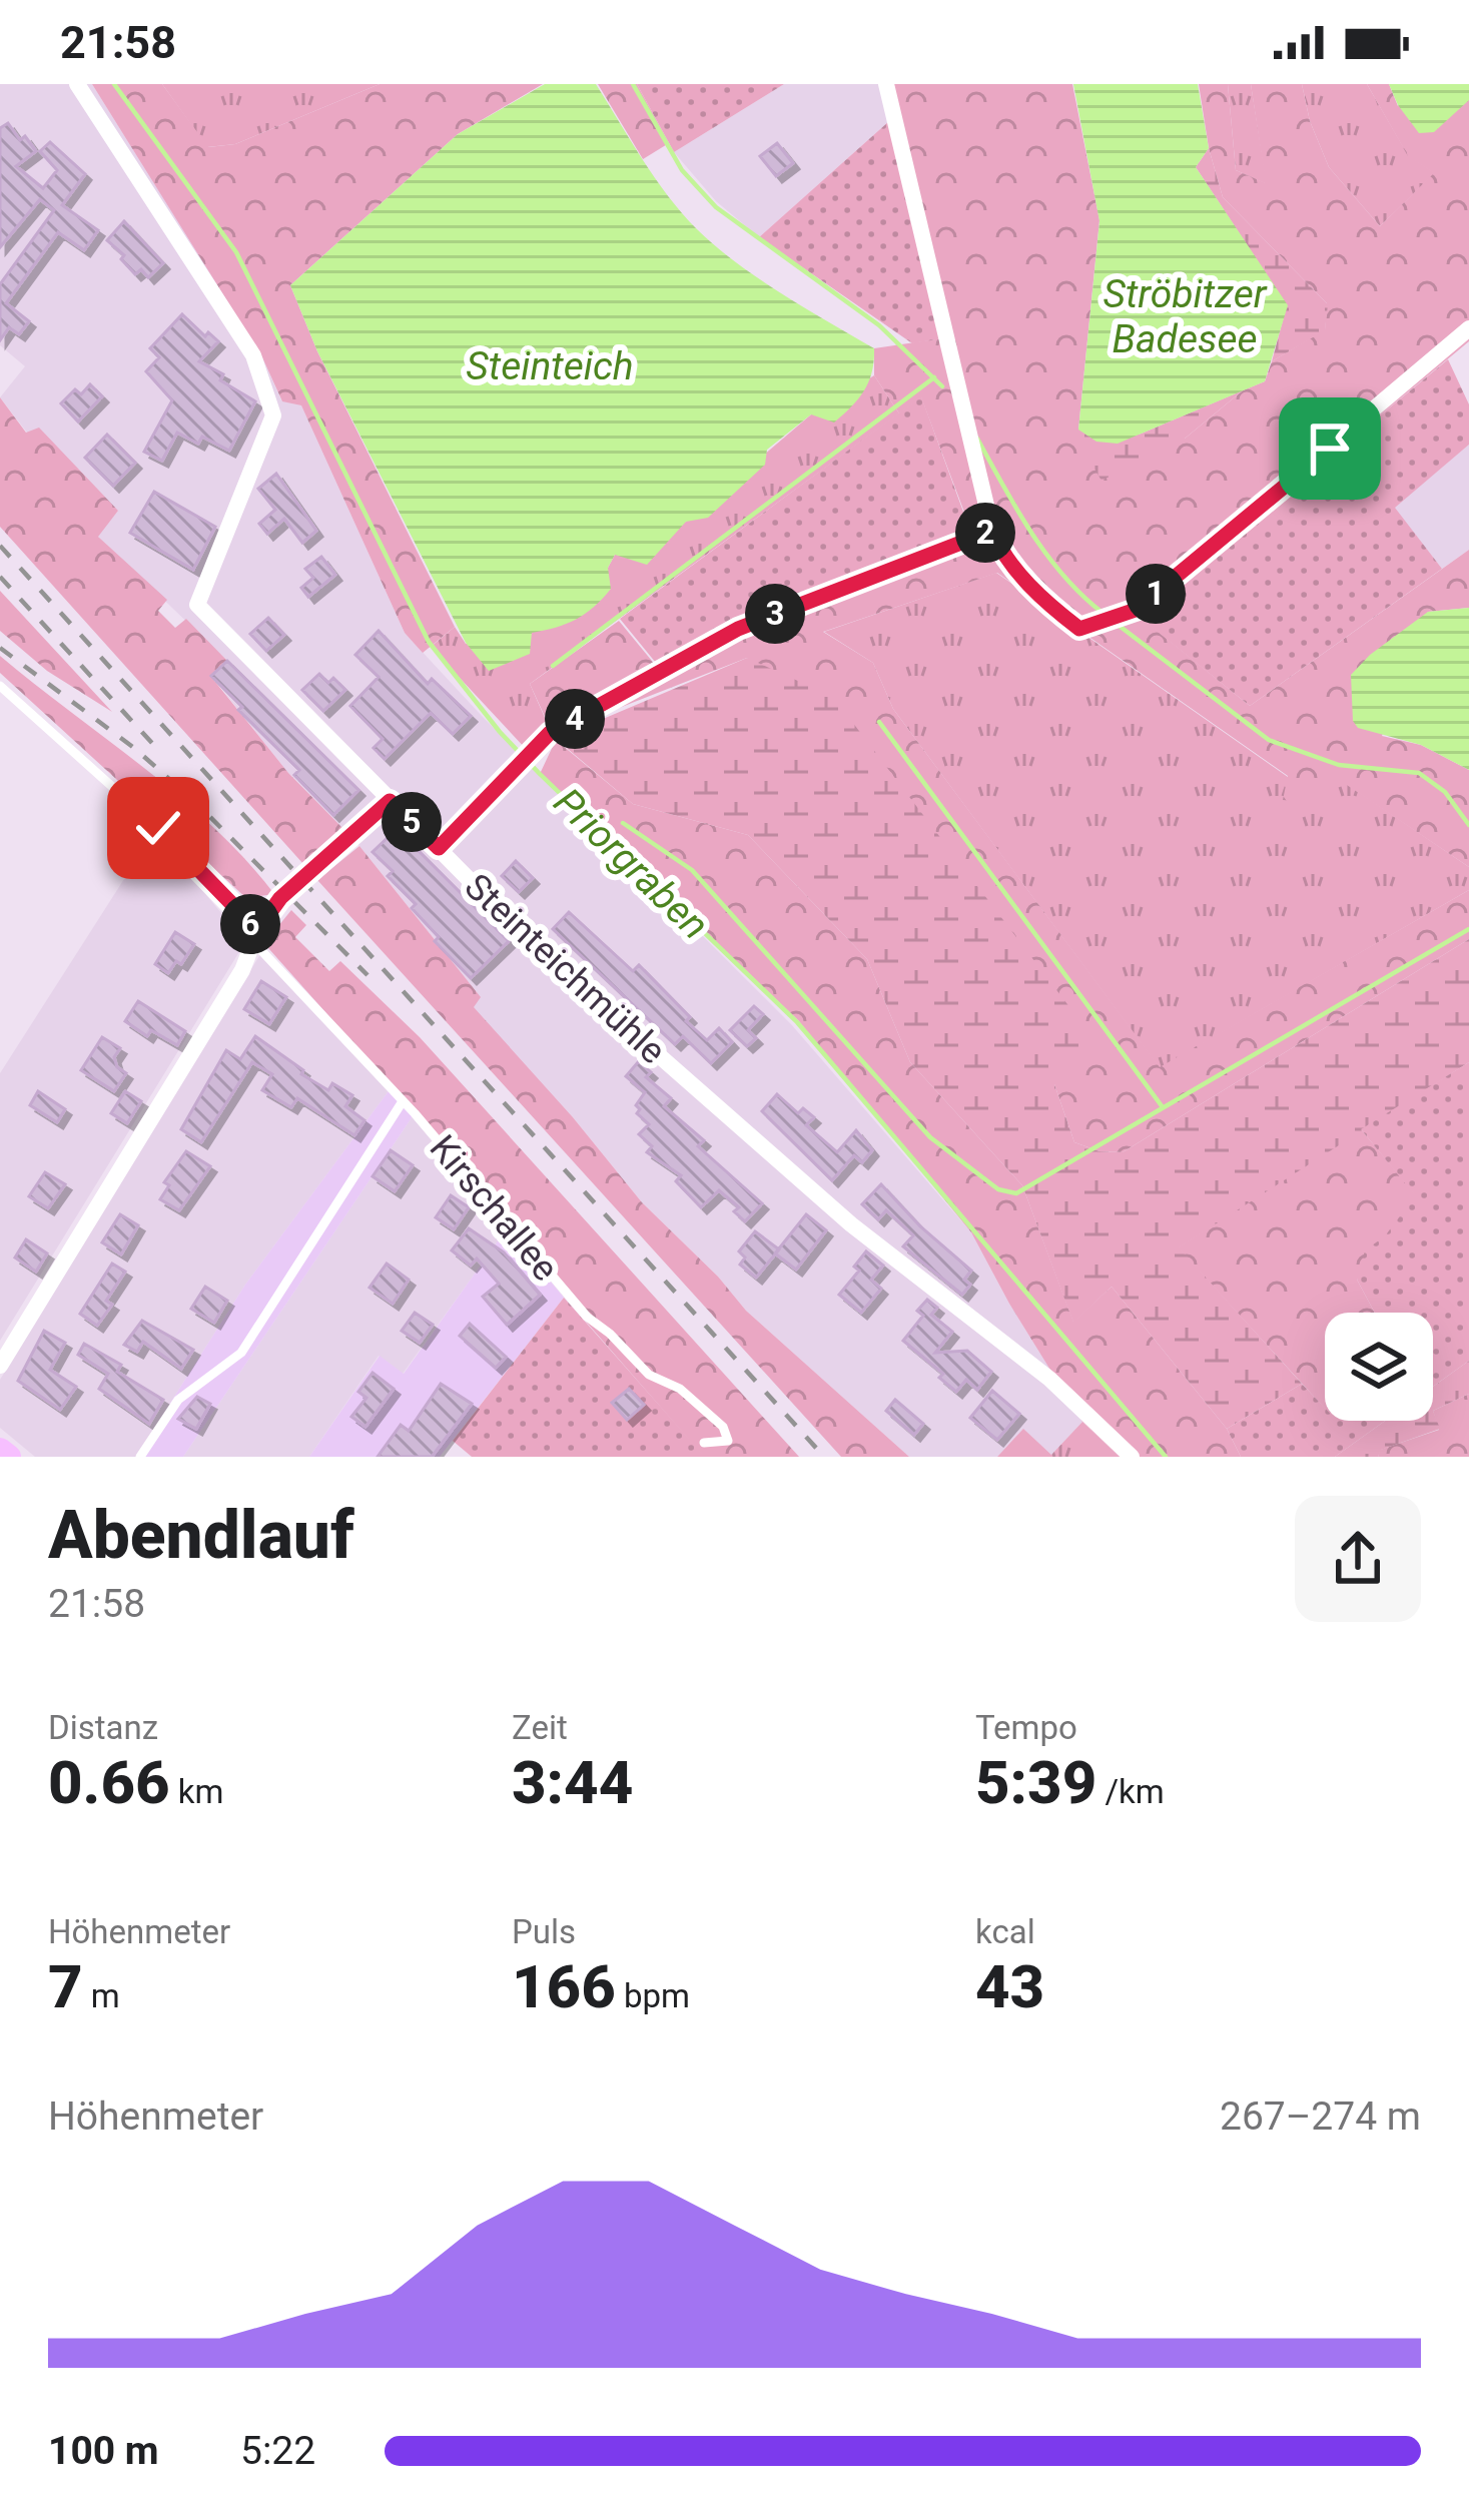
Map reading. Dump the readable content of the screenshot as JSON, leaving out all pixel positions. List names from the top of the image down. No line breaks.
{"streets":{"street":["Steinteichmühle"],"lane":["Kirschallee"]},"water":["Ströbitzer Badesee","Steinteich","Priorgraben"],"page":{"status":"21:58","pins":["2","1","3","4","5","6"],"heading":["Abendlauf","21:58"],"stats":[["Distanz","0.66 km"],["Zeit","3:44"],["Tempo","5:39 /km"],["Höhenmeter","7 m"],["Puls","166 bpm"],["kcal","43"]],"chart":["Höhenmeter","267–274 m"],"list":[{"name":"100 m","note":"5:22"}]}}
